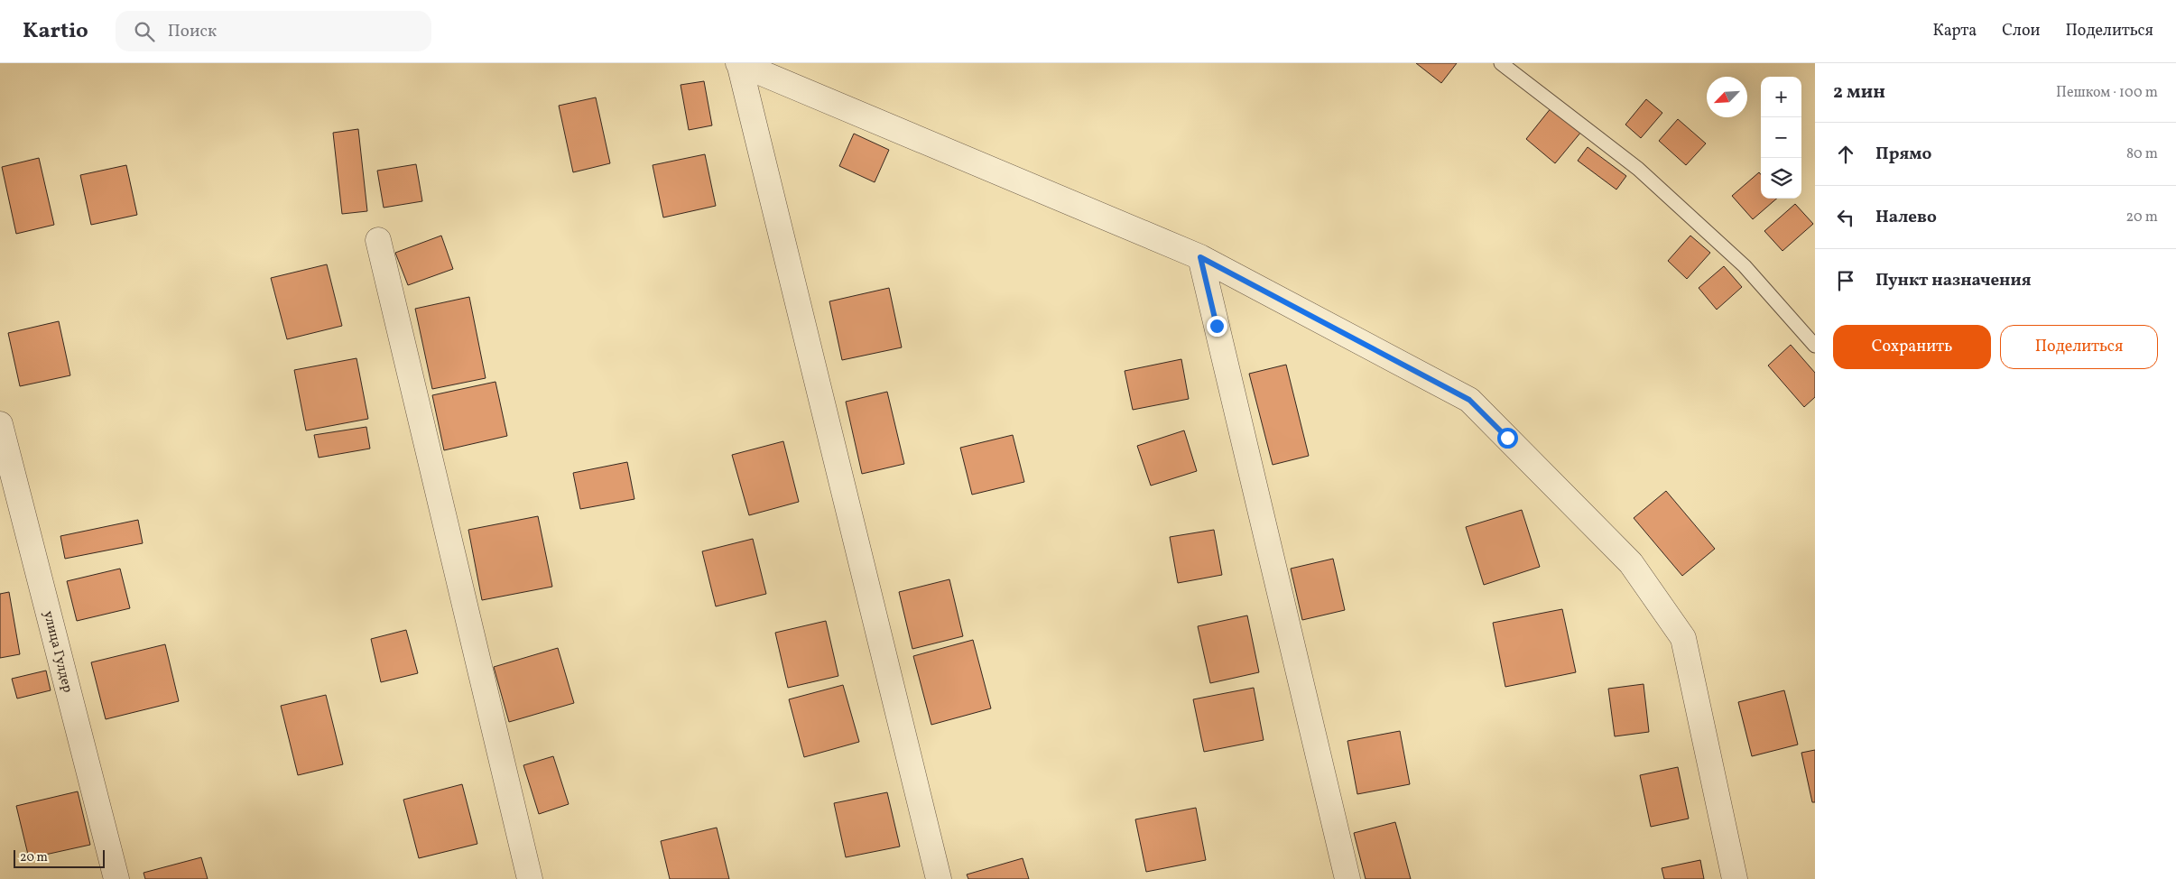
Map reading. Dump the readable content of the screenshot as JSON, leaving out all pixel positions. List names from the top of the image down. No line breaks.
{"streets":{"street":["улица Гулдер"]},"scale_bar":"20 m","north":"bottom left","page":{"header":"Kartio","search":"Поиск","nav":["Карта","Слои","Поделиться"],"heading":["2 мин","Пешком · 100 m"],"map_buttons":["+","−"],"list":[["Прямо","80 m"],["Налево","20 m"],"Пункт назначения"],"buttons":["Сохранить","Поделиться"],"scale":"20 m"}}
